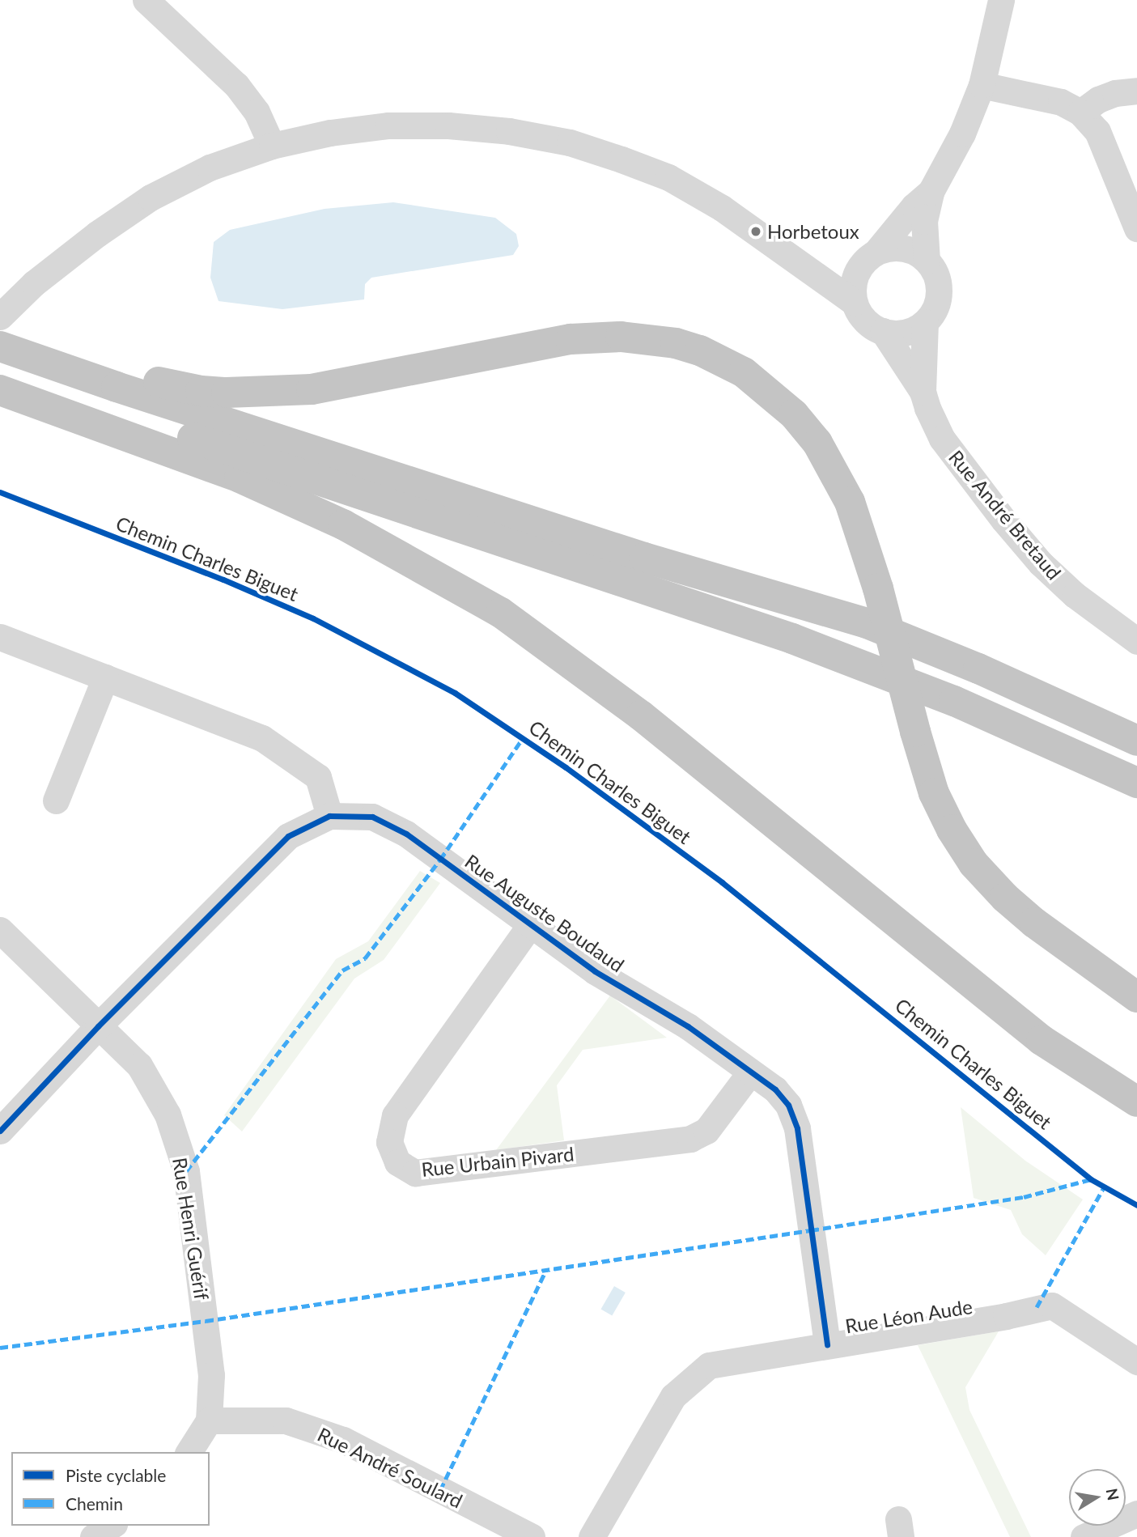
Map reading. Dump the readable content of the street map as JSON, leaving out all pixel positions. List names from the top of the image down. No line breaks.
{"streets":{"street":["Rue André Bretaud","Rue Auguste Boudaud","Rue Urbain Pivard","Rue Henri Guérif","Rue Léon Aude","Rue André Soulard"],"cycle path":["Chemin Charles Biguet"]},"crossings":[["Rue Auguste Boudaud","Rue Urbain Pivard"],["Rue Auguste Boudaud","Rue Henri Guérif"],["Rue Auguste Boudaud","Rue Léon Aude"],["Rue Henri Guérif","Rue André Soulard"]],"places":["Horbetoux"],"legend":["Piste cyclable","Chemin"],"north":"right"}
